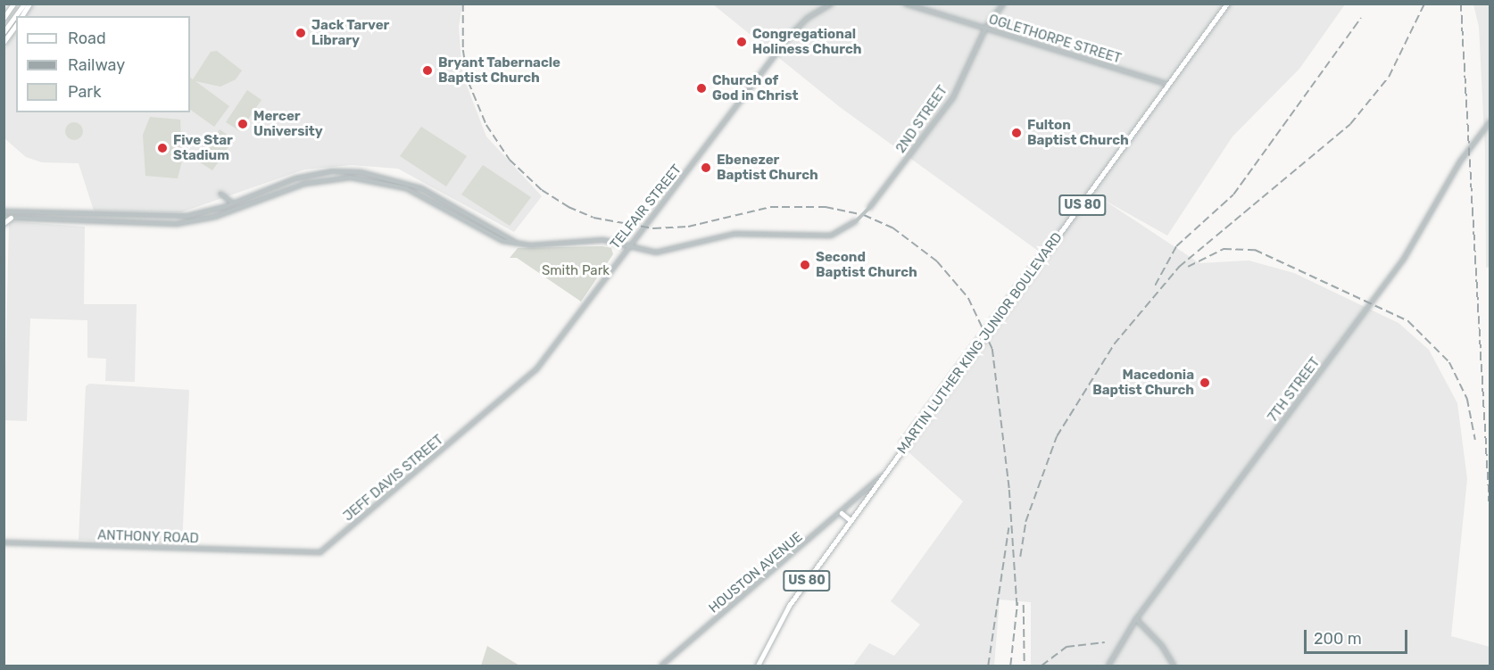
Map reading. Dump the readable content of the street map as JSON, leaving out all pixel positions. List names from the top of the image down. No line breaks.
{"streets":{"main road":["US 80","MARTIN LUTHER KING JUNIOR BOULEVARD"],"street":["OGLETHORPE STREET","2ND STREET","TELFAIR STREET","7TH STREET","JEFF DAVIS STREET","ANTHONY ROAD","HOUSTON AVENUE"]},"crossings":[["OGLETHORPE STREET","2ND STREET"],["OGLETHORPE STREET","MARTIN LUTHER KING JUNIOR BOULEVARD"],["2ND STREET","TELFAIR STREET"],["US 80","MARTIN LUTHER KING JUNIOR BOULEVARD"],["TELFAIR STREET","JEFF DAVIS STREET"],["MARTIN LUTHER KING JUNIOR BOULEVARD","HOUSTON AVENUE"],["JEFF DAVIS STREET","ANTHONY ROAD"]],"parks":["Smith Park"],"places":["Jack Tarver Library","Congregational Holiness Church","Bryant Tabernacle Baptist Church","Church of God in Christ","Mercer University","Fulton Baptist Church","Five Star Stadium","Ebenezer Baptist Church","Second Baptist Church","Macedonia Baptist Church"],"legend":["Road","Railway","Park"],"scale_bar":"200 m"}
